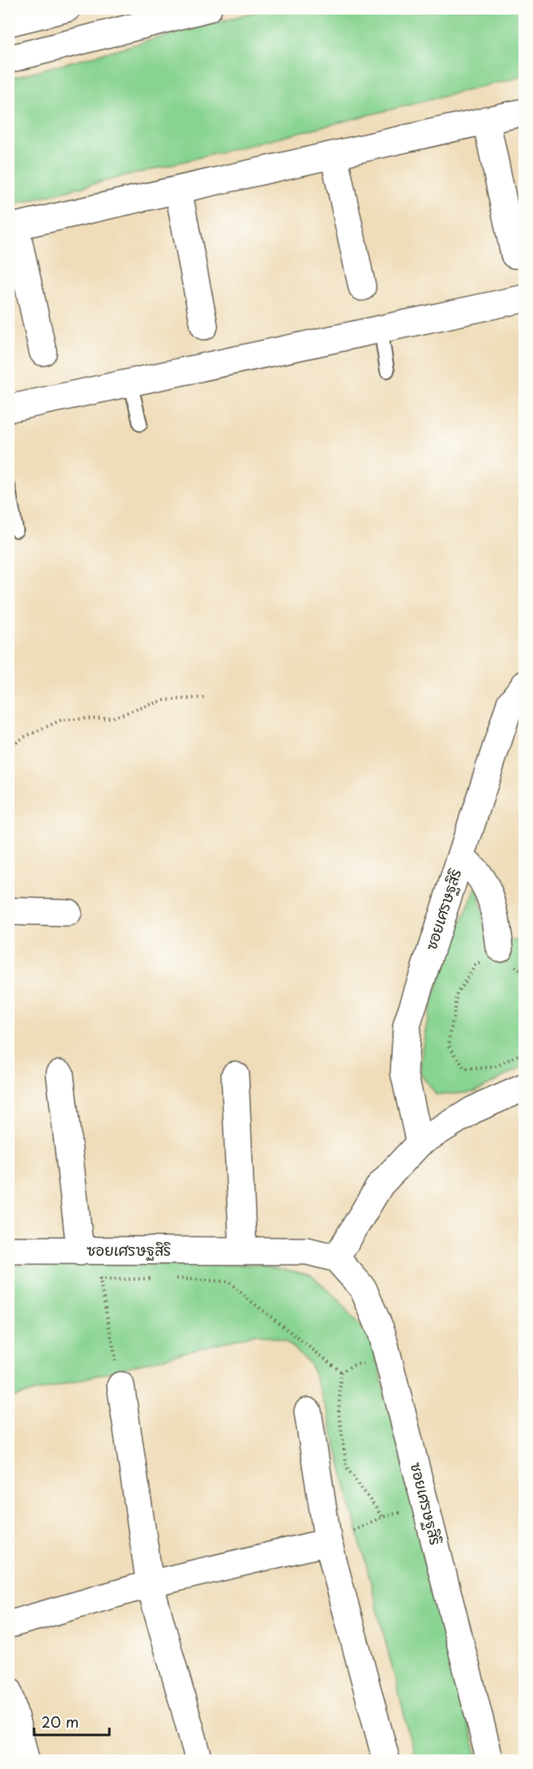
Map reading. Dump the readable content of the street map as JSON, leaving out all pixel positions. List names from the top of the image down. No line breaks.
{"streets":{"street":["ซอยเศรษฐสิริ"]},"scale_bar":"20 m"}
